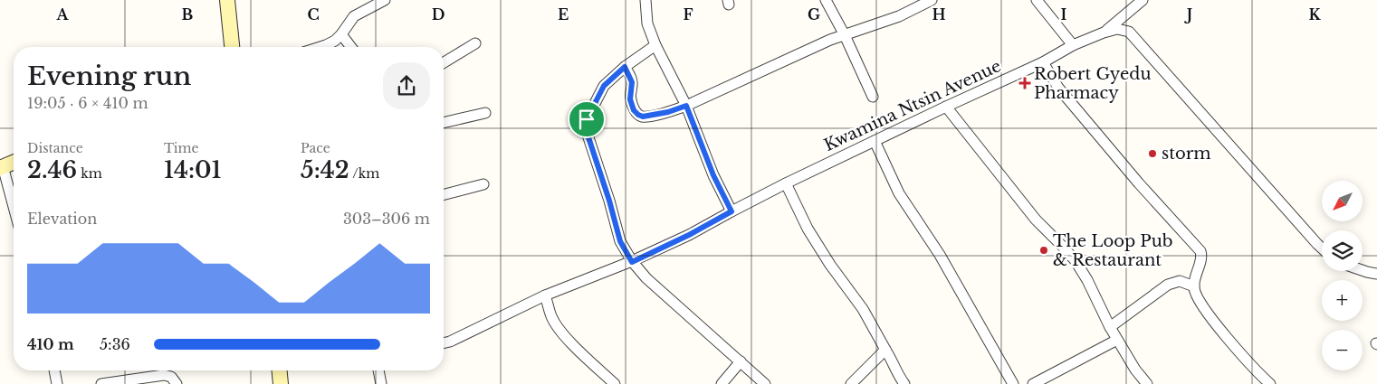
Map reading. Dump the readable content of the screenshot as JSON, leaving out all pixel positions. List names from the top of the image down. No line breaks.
{"streets":{"street":["Kwamina Ntsin Avenue"]},"places":{"health":["Robert Gyedu Pharmacy"],"other":["storm","The Loop Pub & Restaurant"]},"north":"bottom left","page":{"heading":["Evening run","19:05 · 6 × 410 m"],"stats":[["Distance","2.46 km"],["Time","14:01"],["Pace","5:42 /km"]],"map_buttons":["+","−"],"chart":["Elevation","303–306 m"],"list":[{"name":"410 m","note":"5:36"}]},"grid":{"columns":["A","B","C","D","E","F","G","H","I","J","K"]}}
